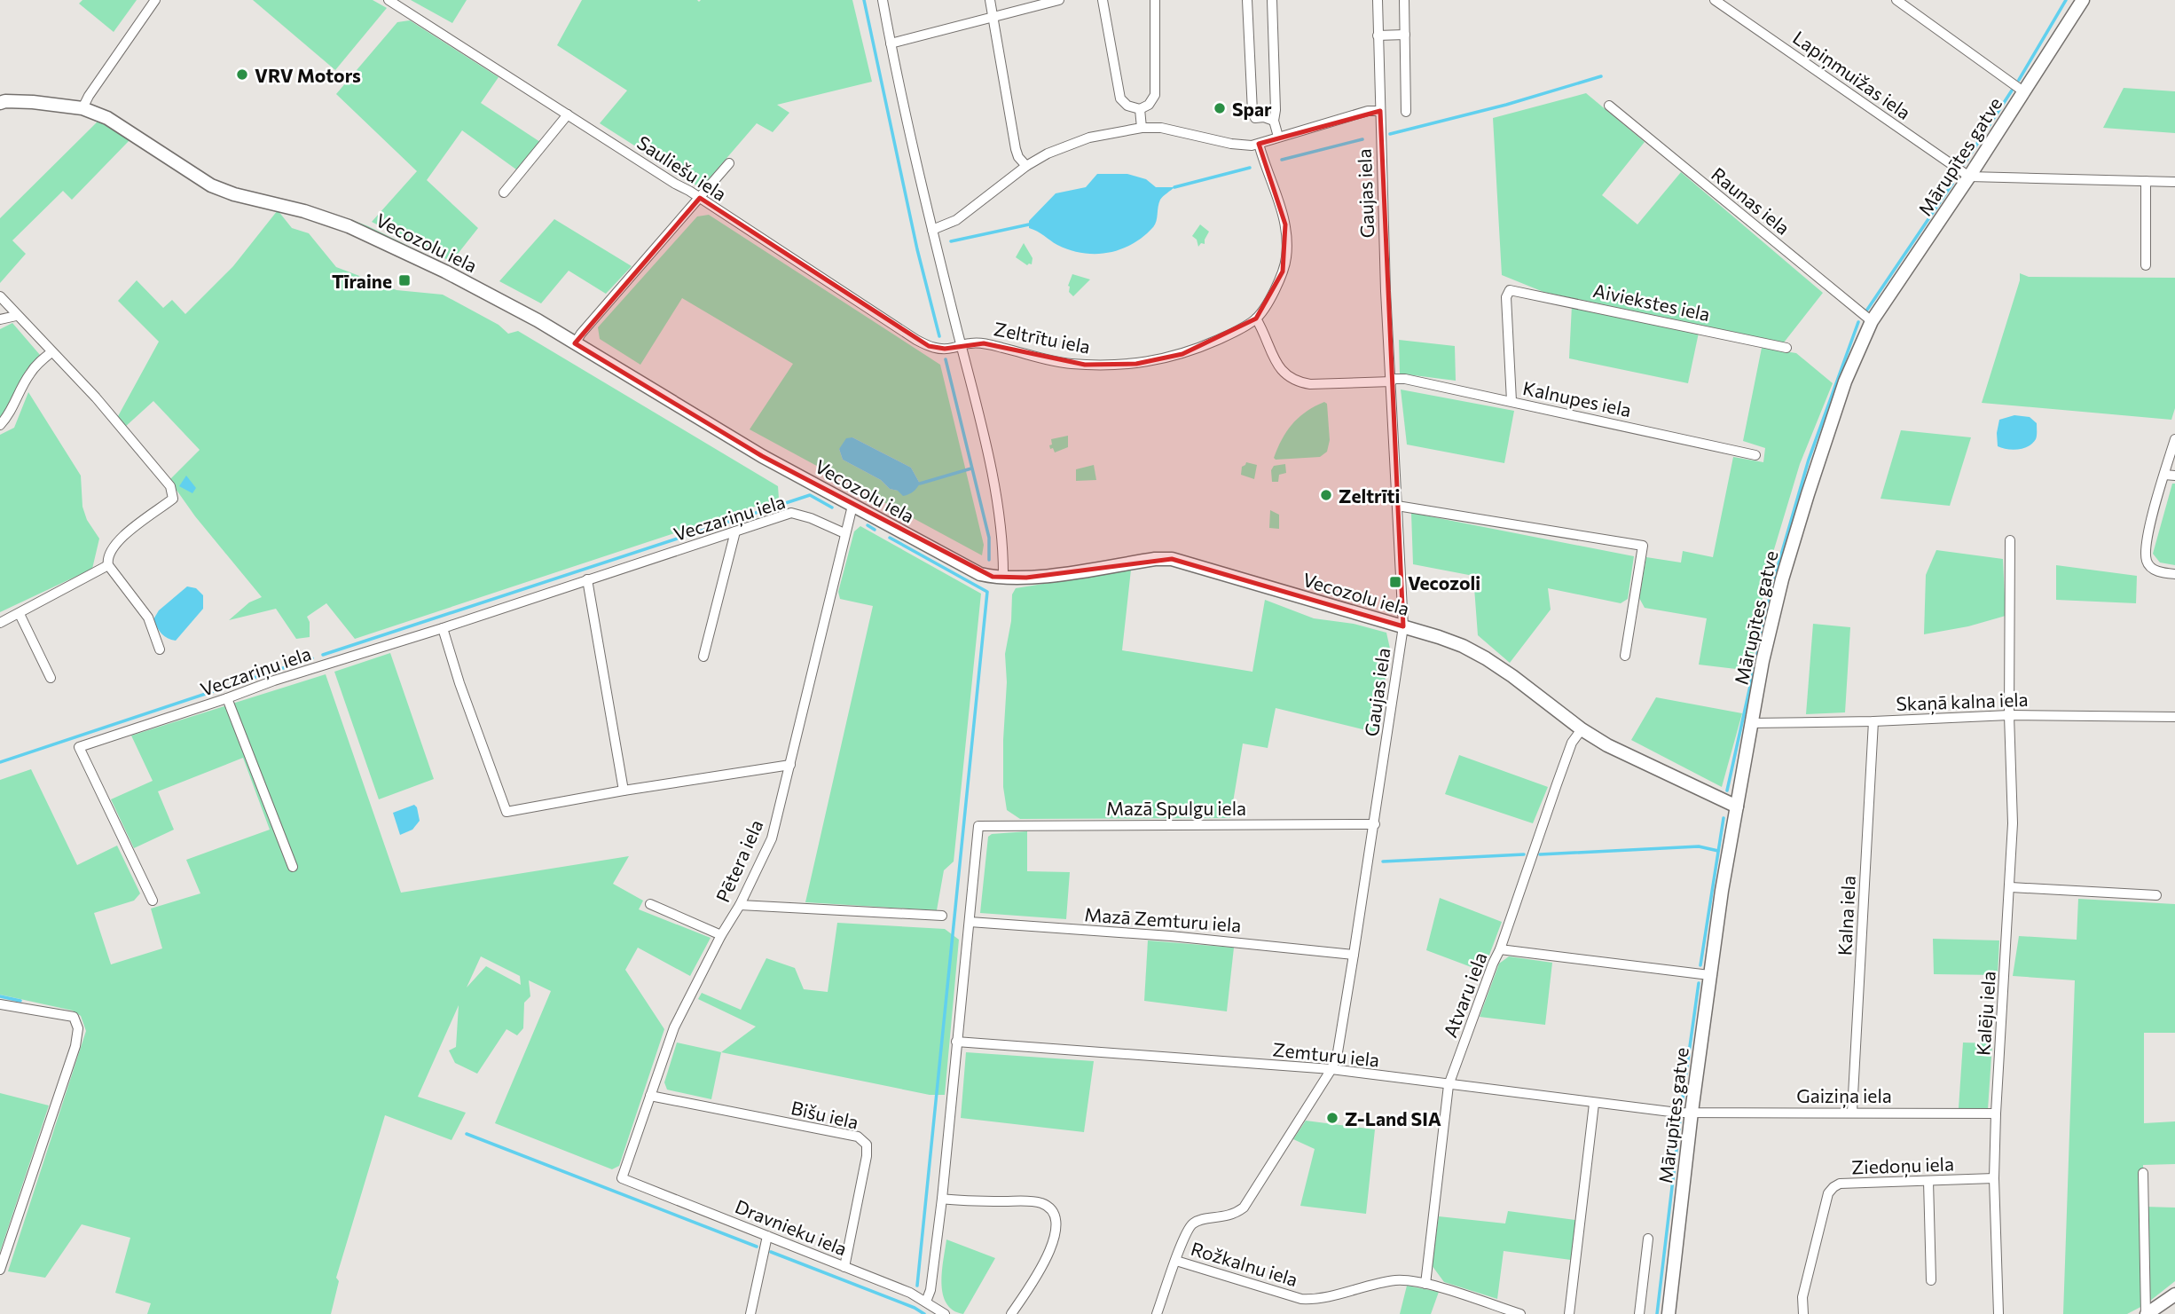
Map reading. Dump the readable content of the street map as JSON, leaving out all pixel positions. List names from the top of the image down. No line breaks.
{"streets":{"street":["Lapiņmuižas iela","Mārupītes gatve","Sauliešu iela","Gaujas iela","Raunas iela","Vecozolu iela","Aiviekstes iela","Zeltrītu iela","Kalnupes iela","Veczariņu iela","Skaņā kalna iela","Mazā Spulgu iela","Pētera iela","Kalna iela","Mazā Zemturu iela","Atvaru iela","Kalēju iela","Zemturu iela","Gaiziņa iela","Bišu iela","Ziedoņu iela","Dravnieku iela","Rožkalnu iela"]},"crossings":[["Lapiņmuižas iela","Mārupītes gatve"],["Mārupītes gatve","Raunas iela"],["Mārupītes gatve","Vecozolu iela"],["Mārupītes gatve","Skaņā kalna iela"],["Mārupītes gatve","Zemturu iela"],["Mārupītes gatve","Gaiziņa iela"],["Sauliešu iela","Zeltrītu iela"],["Gaujas iela","Vecozolu iela"],["Gaujas iela","Kalnupes iela"],["Gaujas iela","Mazā Spulgu iela"],["Gaujas iela","Mazā Zemturu iela"],["Gaujas iela","Zemturu iela"],["Gaujas iela","Rožkalnu iela"],["Vecozolu iela","Pētera iela"],["Vecozolu iela","Atvaru iela"],["Aiviekstes iela","Kalnupes iela"],["Zeltrītu iela","Kalnupes iela"],["Veczariņu iela","Pētera iela"],["Skaņā kalna iela","Kalna iela"],["Skaņā kalna iela","Kalēju iela"],["Mazā Spulgu iela","Mazā Zemturu iela"],["Pētera iela","Bišu iela"],["Pētera iela","Dravnieku iela"],["Kalna iela","Gaiziņa iela"],["Atvaru iela","Zemturu iela"],["Atvaru iela","Rožkalnu iela"],["Kalēju iela","Gaiziņa iela"],["Kalēju iela","Ziedoņu iela"],["Zemturu iela","Gaiziņa iela"],["Bišu iela","Dravnieku iela"]],"places":{"other":["VRV Motors","Spar","Zeltrīti","Z-Land SIA"],"transit":["Tīraine","Vecozoli"]}}
